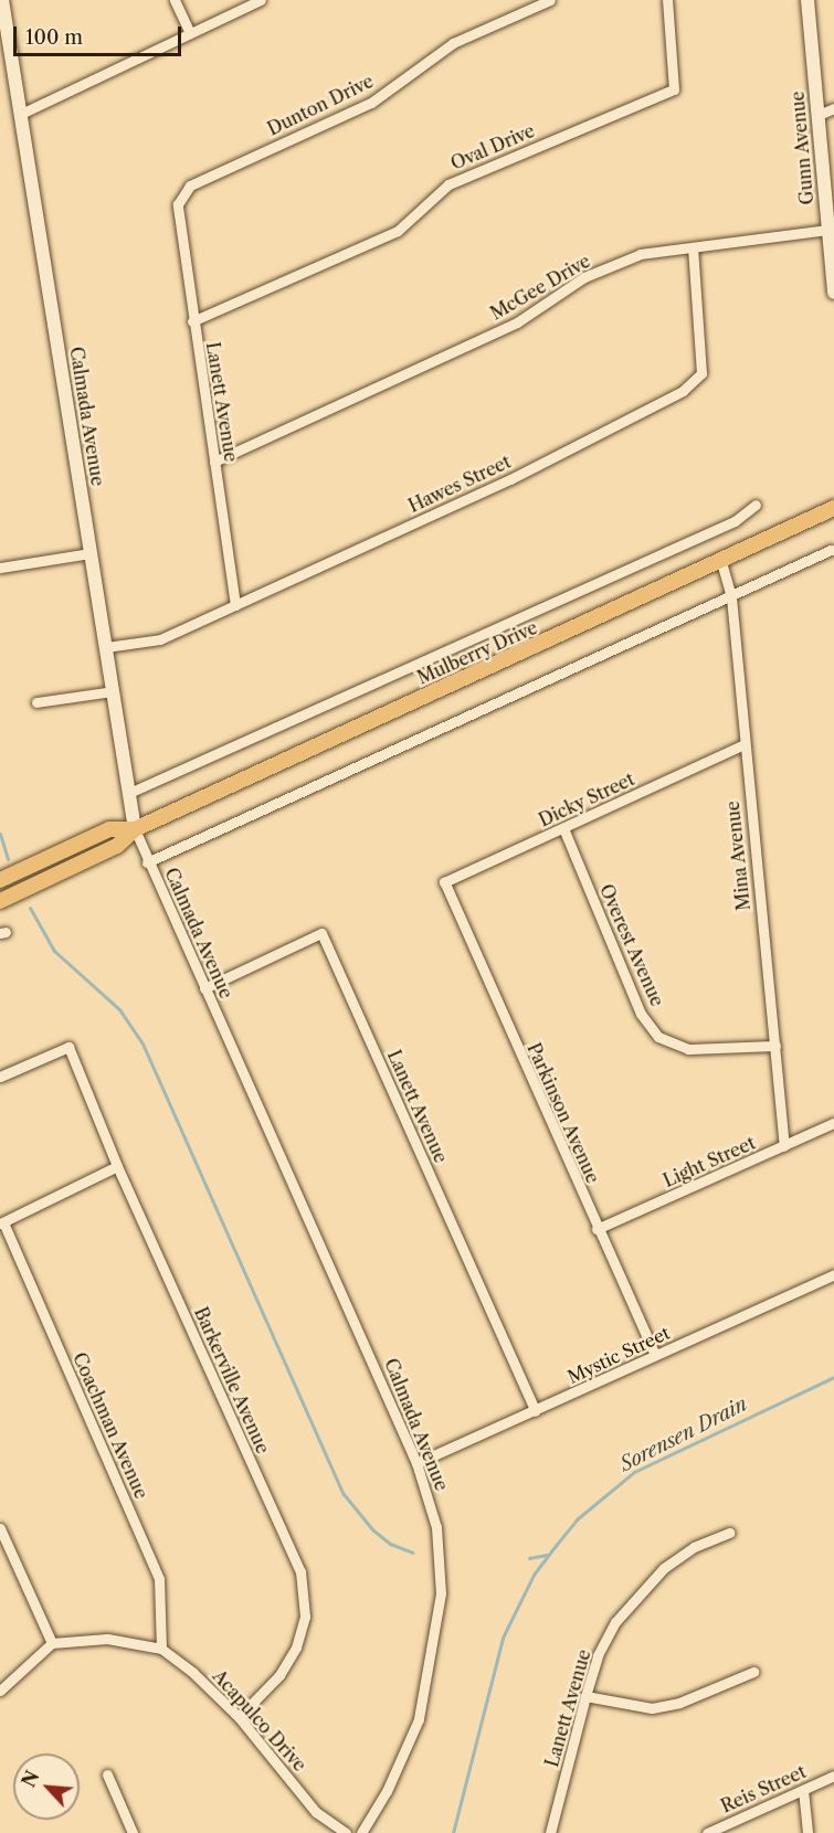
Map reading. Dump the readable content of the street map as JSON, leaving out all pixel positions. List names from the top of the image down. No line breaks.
{"streets":{"main road":["Mulberry Drive"],"street":["Dunton Drive","Oval Drive","Gunn Avenue","McGee Drive","Lanett Avenue","Calmada Avenue","Hawes Street","Dicky Street","Mina Avenue","Overest Avenue","Parkinson Avenue","Light Street","Mystic Street","Barkerville Avenue","Coachman Avenue","Acapulco Drive","Reis Street"]},"crossings":[["Dunton Drive","Lanett Avenue"],["Oval Drive","Lanett Avenue"],["Gunn Avenue","McGee Drive"],["McGee Drive","Lanett Avenue"],["McGee Drive","Hawes Street"],["Lanett Avenue","Calmada Avenue"],["Lanett Avenue","Hawes Street"],["Lanett Avenue","Mystic Street"],["Calmada Avenue","Hawes Street"],["Calmada Avenue","Mulberry Drive"],["Calmada Avenue","Mystic Street"],["Mulberry Drive","Mina Avenue"],["Dicky Street","Mina Avenue"],["Dicky Street","Overest Avenue"],["Dicky Street","Parkinson Avenue"],["Mina Avenue","Overest Avenue"],["Mina Avenue","Light Street"],["Parkinson Avenue","Light Street"],["Parkinson Avenue","Mystic Street"],["Barkerville Avenue","Acapulco Drive"],["Coachman Avenue","Acapulco Drive"]],"water":["Sorensen Drain"],"scale_bar":"100 m","north":"top left"}
